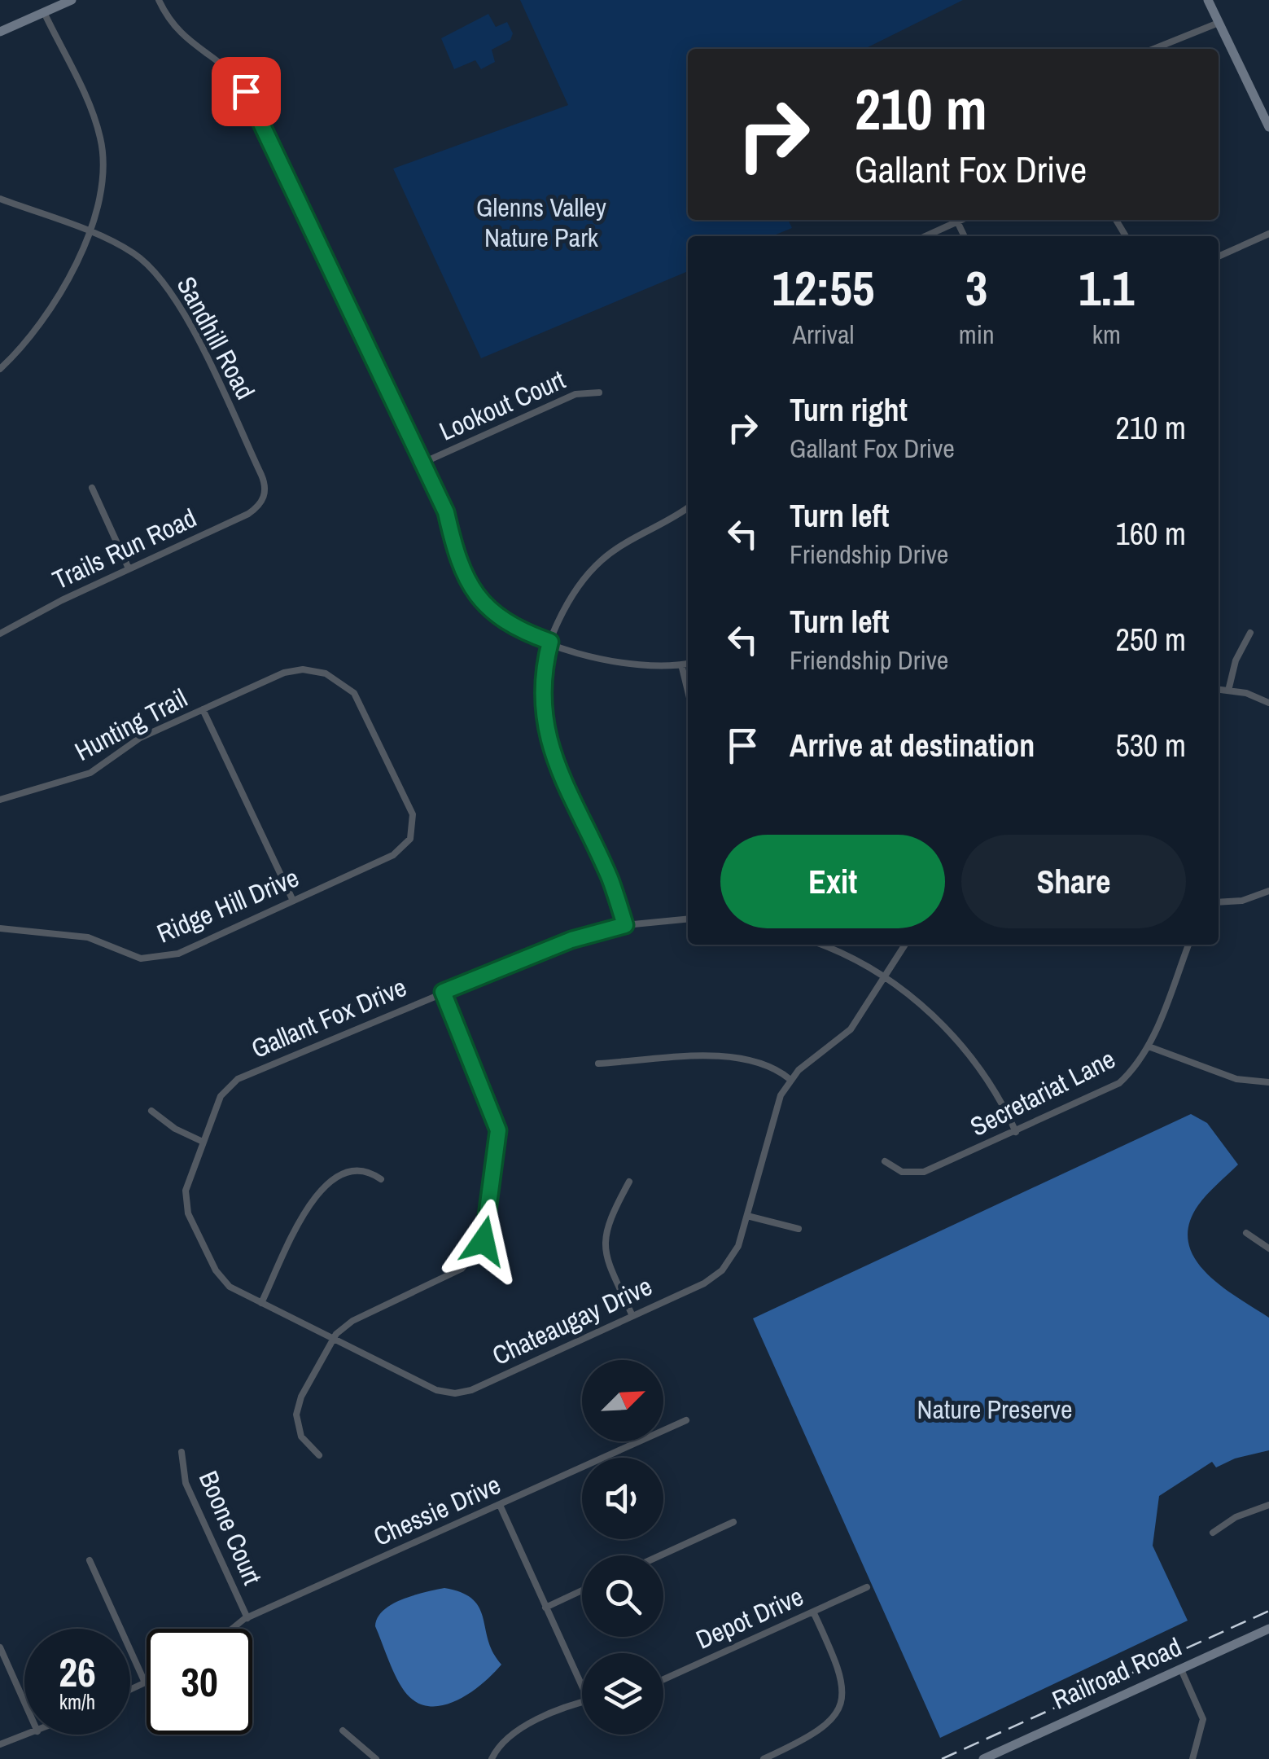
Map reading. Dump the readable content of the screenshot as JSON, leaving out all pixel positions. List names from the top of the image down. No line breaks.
{"streets":{"street":["Sandhill Road","Lookout Court","Trails Run Road","Hunting Trail","Ridge Hill Drive","Gallant Fox Drive","Secretariat Lane","Chateaugay Drive","Chessie Drive","Boone Court","Depot Drive","Railroad Road"]},"crossings":[["Sandhill Road","Trails Run Road"],["Hunting Trail","Ridge Hill Drive"],["Gallant Fox Drive","Chateaugay Drive"],["Chessie Drive","Boone Court"]],"parks":["Glenns Valley Nature Park","Nature Preserve"],"north":"top right","page":{"turn":["210 m","Gallant Fox Drive"],"eta":["12:55","Arrival","3","min","1.1","km"],"list":[{"name":"Turn right","note":"Gallant Fox Drive","value":"210 m"},{"name":"Turn left","note":"Friendship Drive","value":"160 m"},{"name":"Turn left","note":"Friendship Drive","value":"250 m"},{"name":"Arrive at destination","value":"530 m"}],"buttons":["Exit","Share"],"speed":"26 km/h","limit":"30"}}
